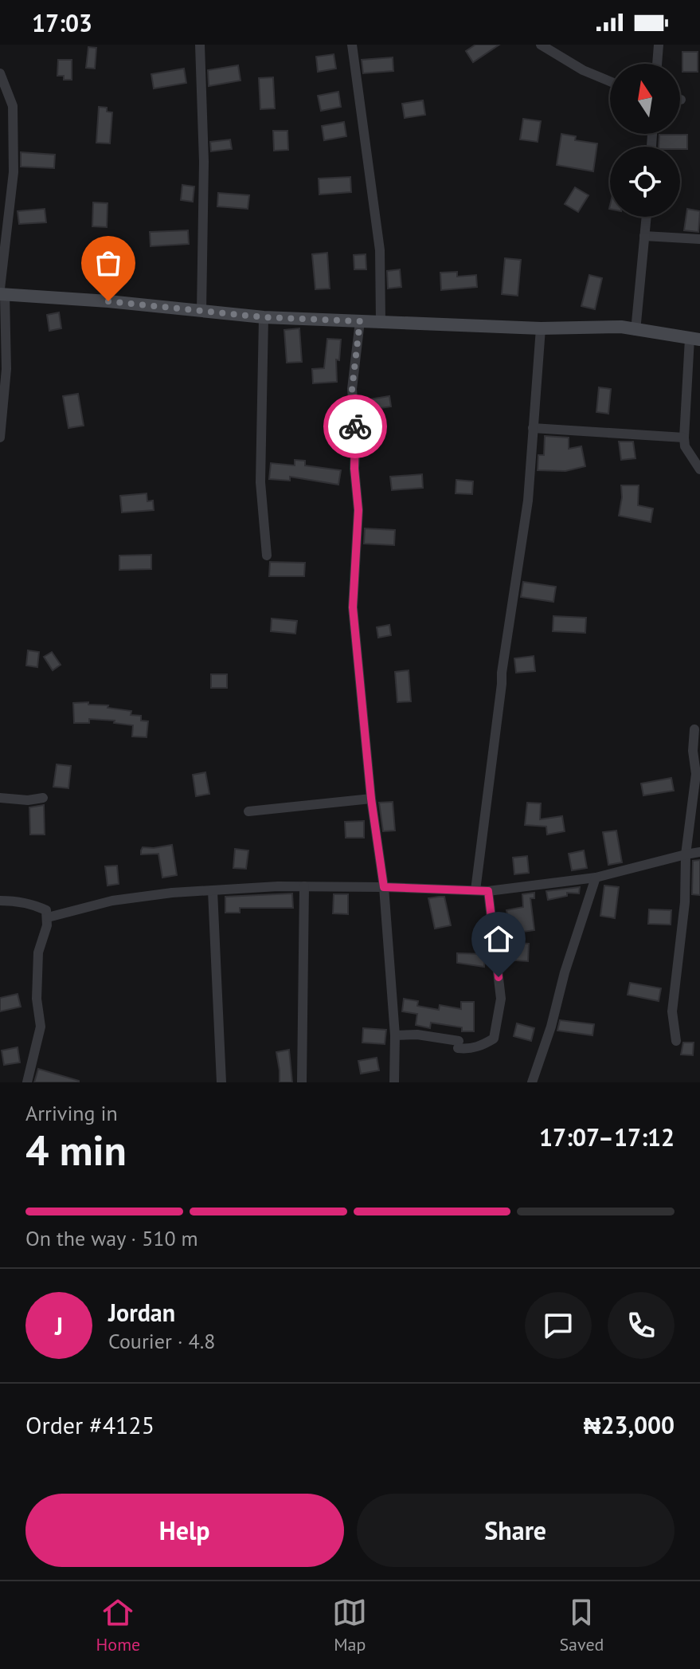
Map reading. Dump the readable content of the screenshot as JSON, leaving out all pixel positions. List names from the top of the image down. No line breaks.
{"north":"top","page":{"status":"17:03","heading":["4 min","Arriving in","17:07–17:12"],"panel":["Jordan","Courier · 4.8","Order #4125","₦23,000"],"bar":"On the way · 510 m","round":"J","buttons":["Help","Share"],"tabs":["Home","Map","Saved"]}}
